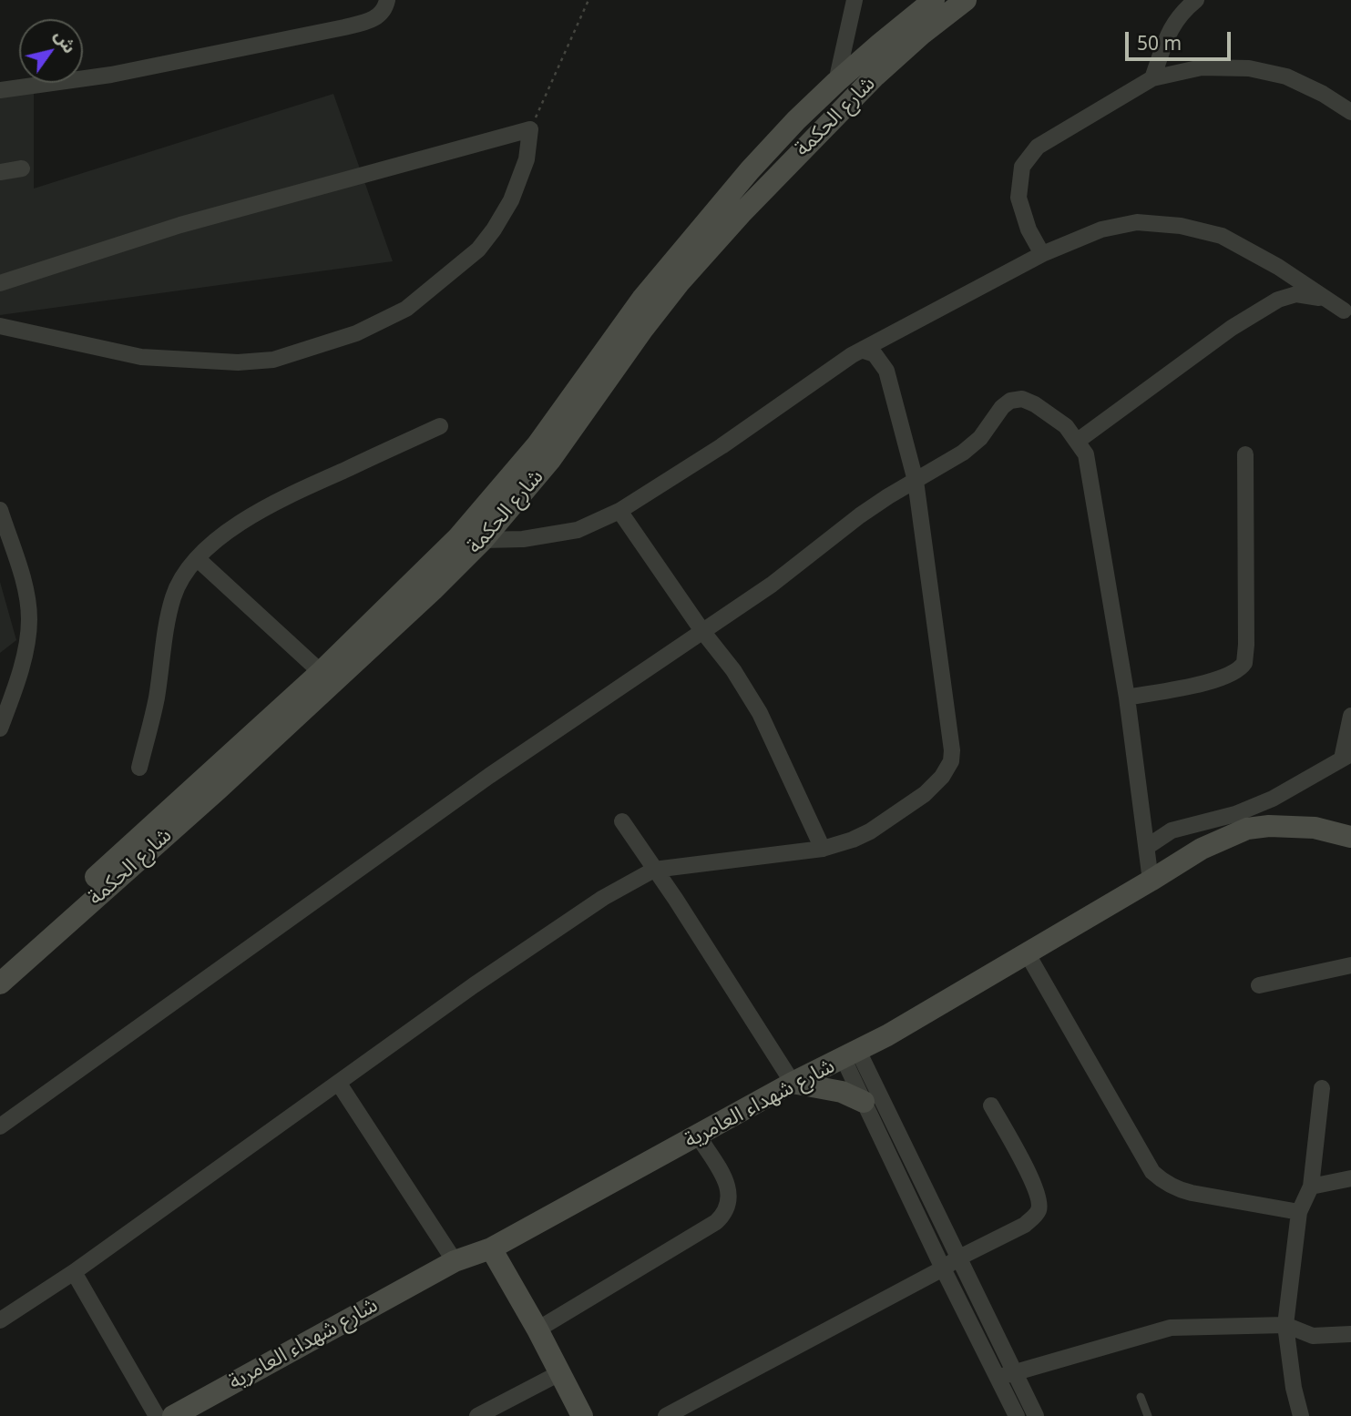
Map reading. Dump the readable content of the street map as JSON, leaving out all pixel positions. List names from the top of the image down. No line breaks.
{"streets":{"street":["شارع الحكمة","شارع شهداء العامرية"]},"scale_bar":"50 m","north":"top right"}
